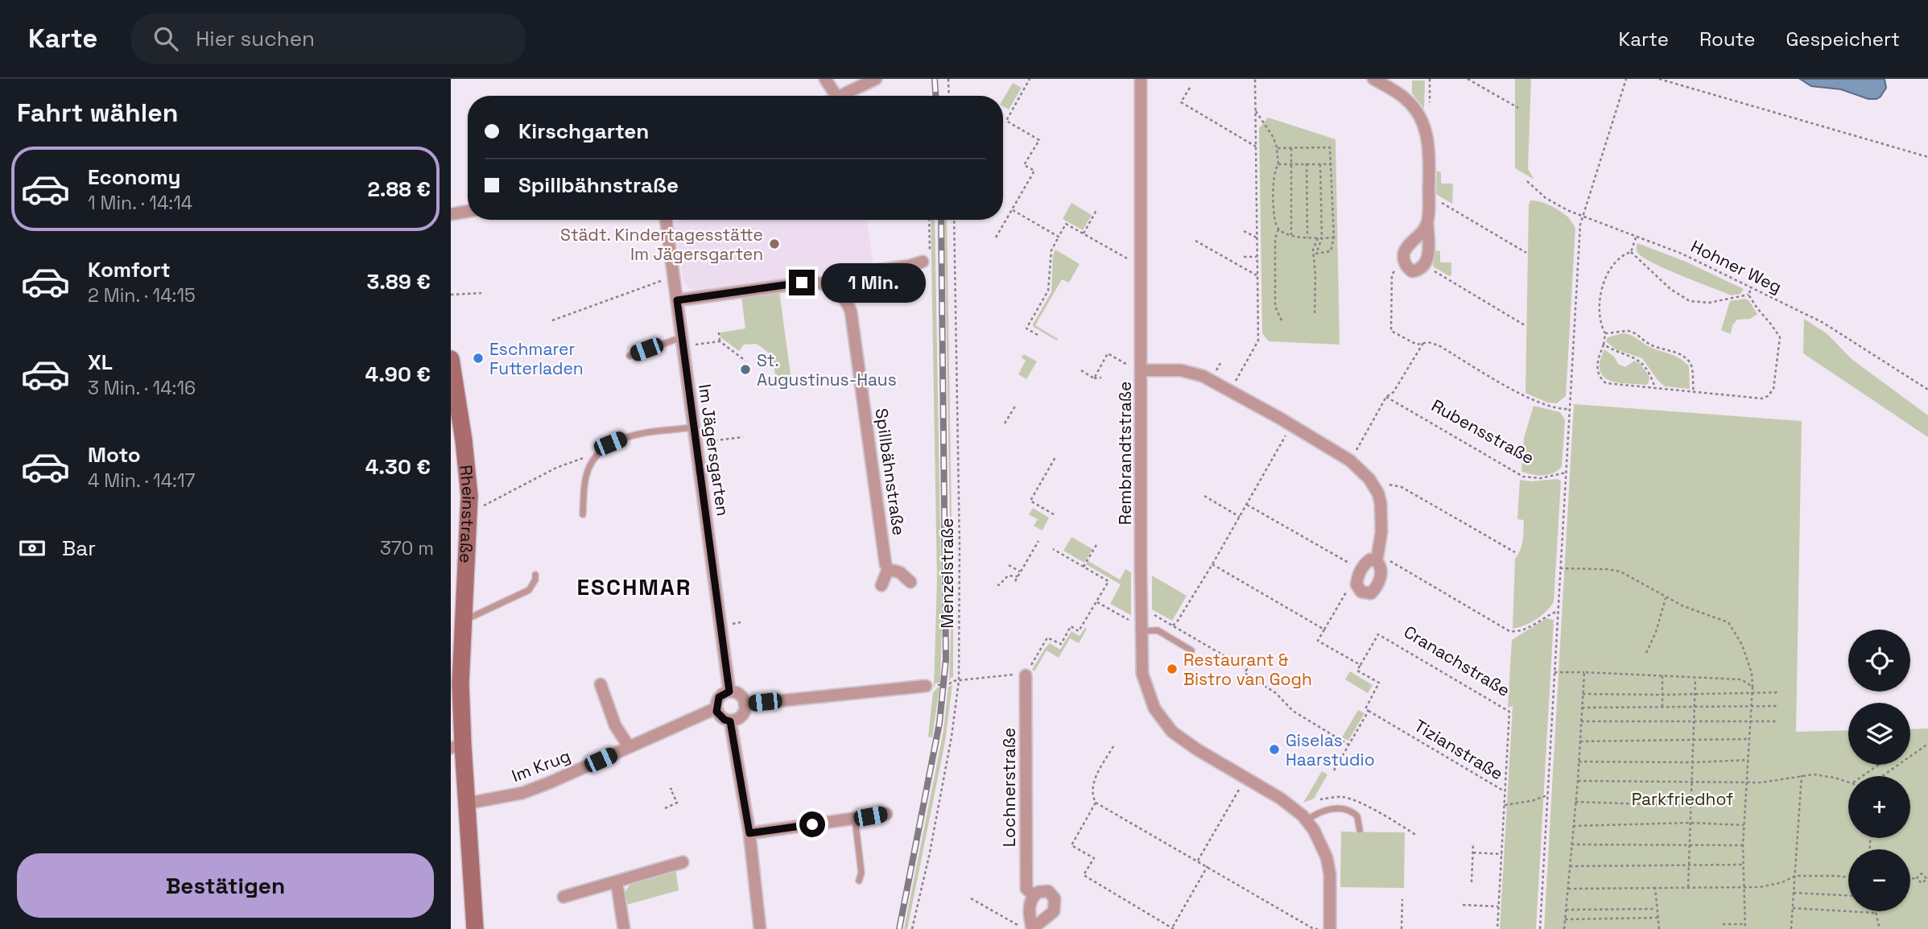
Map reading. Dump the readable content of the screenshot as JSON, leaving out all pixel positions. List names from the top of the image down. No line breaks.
{"streets":{"street":["Im Jägersgarten","Rembrandtstraße","Spillbähnstraße","Rheinstraße","Im Krug","Lochnerstraße"],"path":["Hohner Weg","Rubensstraße","Menzelstraße","Cranachstraße","Tizianstraße"]},"crossings":[["Im Jägersgarten","Im Krug"],["Rheinstraße","Im Krug"],["Cranachstraße","Tizianstraße"]],"districts":["ESCHMAR"],"parks":["Parkfriedhof"],"places":["Städt. Kindertagesstätte Im Jägersgarten","Eschmarer Futterladen","St. Augustinus-Haus","Restaurant & Bistro van Gogh","Giselas Haarstudio"],"page":{"header":"Karte","search":"Hier suchen","nav":["Karte","Route","Gespeichert"],"heading":"Fahrt wählen","banner":["Kirschgarten","Spillbähnstraße"],"list":[{"name":"Economy","note":"1 Min. · 14:14","value":"2.88 €"},{"name":"Komfort","note":"2 Min. · 14:15","value":"3.89 €"},{"name":"XL","note":"3 Min. · 14:16","value":"4.90 €"},{"name":"Moto","note":"4 Min. · 14:17","value":"4.30 €"}],"bubble":"1 Min.","pay":["Bar","370 m"],"map_buttons":["+","−"],"buttons":"Bestätigen"}}
